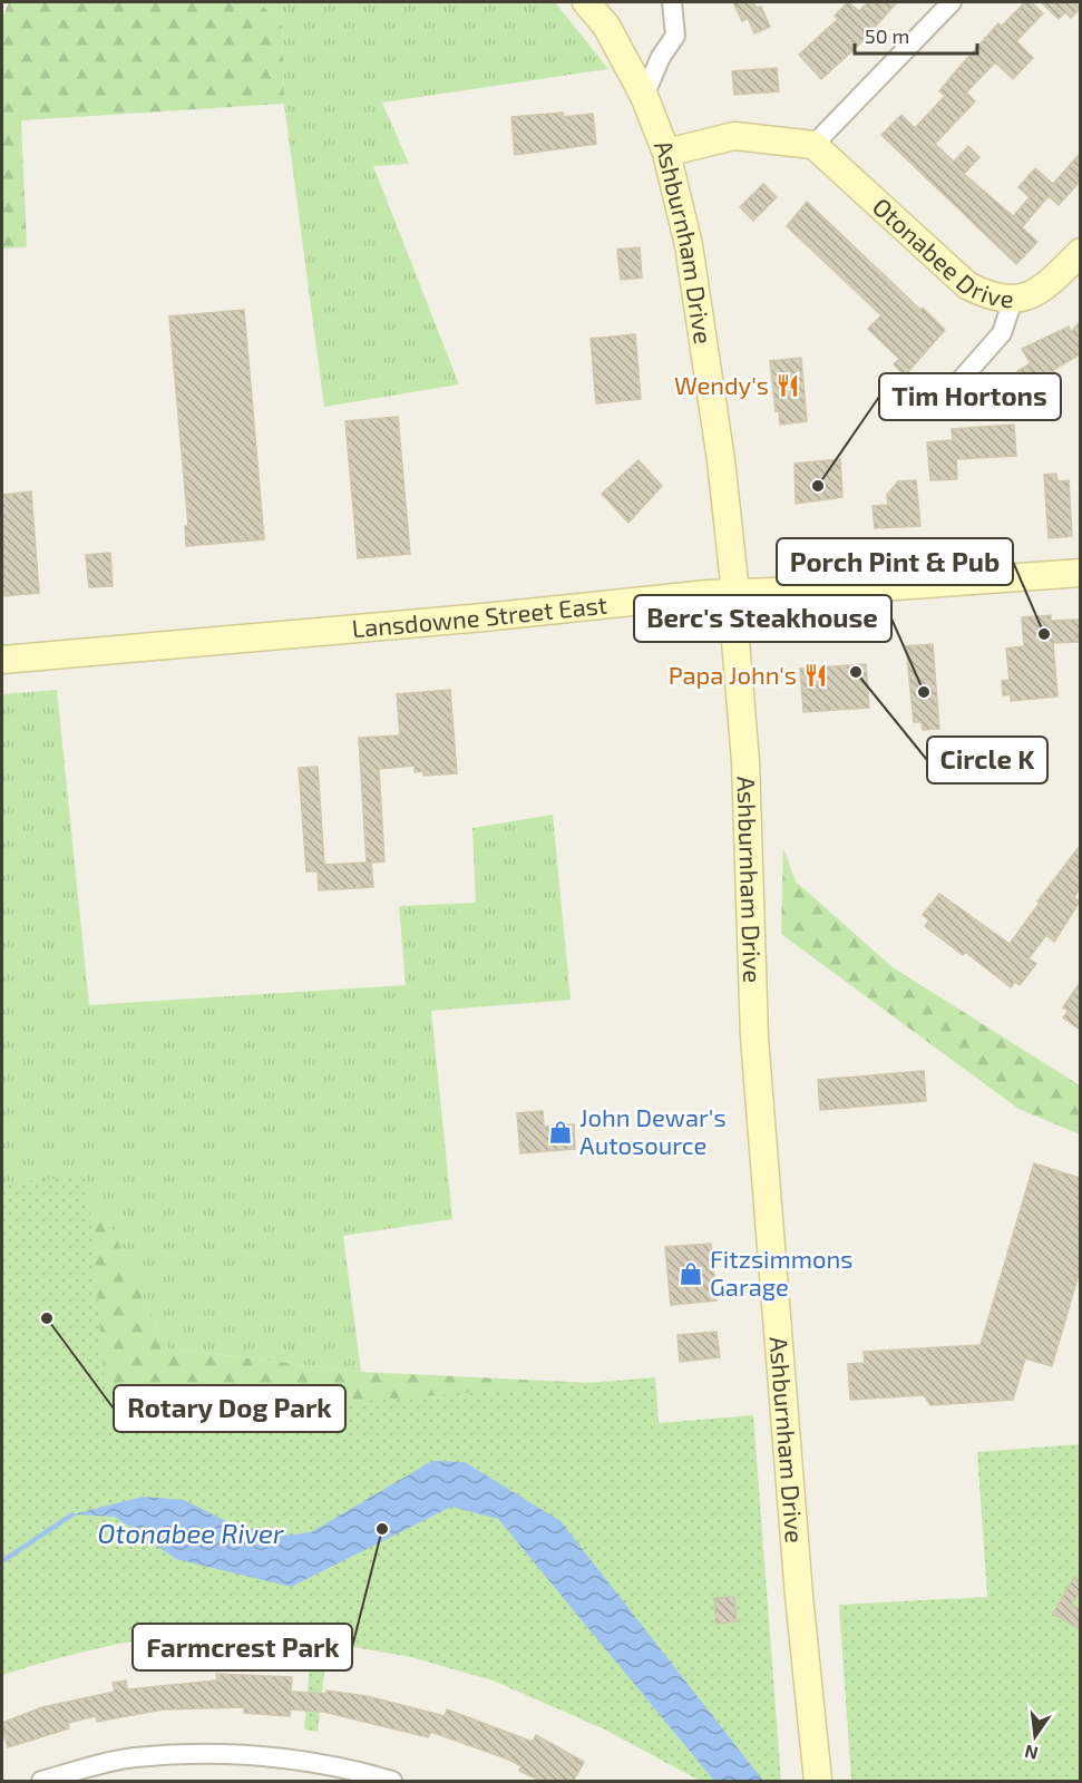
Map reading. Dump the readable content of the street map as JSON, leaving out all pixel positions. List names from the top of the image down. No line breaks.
{"streets":{"main road":["Ashburnham Drive","Otonabee Drive","Lansdowne Street East"]},"crossings":[["Ashburnham Drive","Lansdowne Street East"]],"water":["Otonabee River"],"places":{"restaurant":["Wendy's","Papa John's"],"other":["Tim Hortons","Porch Pint & Pub","Circle K","Berc's Steakhouse","Rotary Dog Park","Farmcrest Park"],"shop":["John Dewar's Autosource","Fitzsimmons Garage"]},"scale_bar":"50 m","north":"bottom"}
